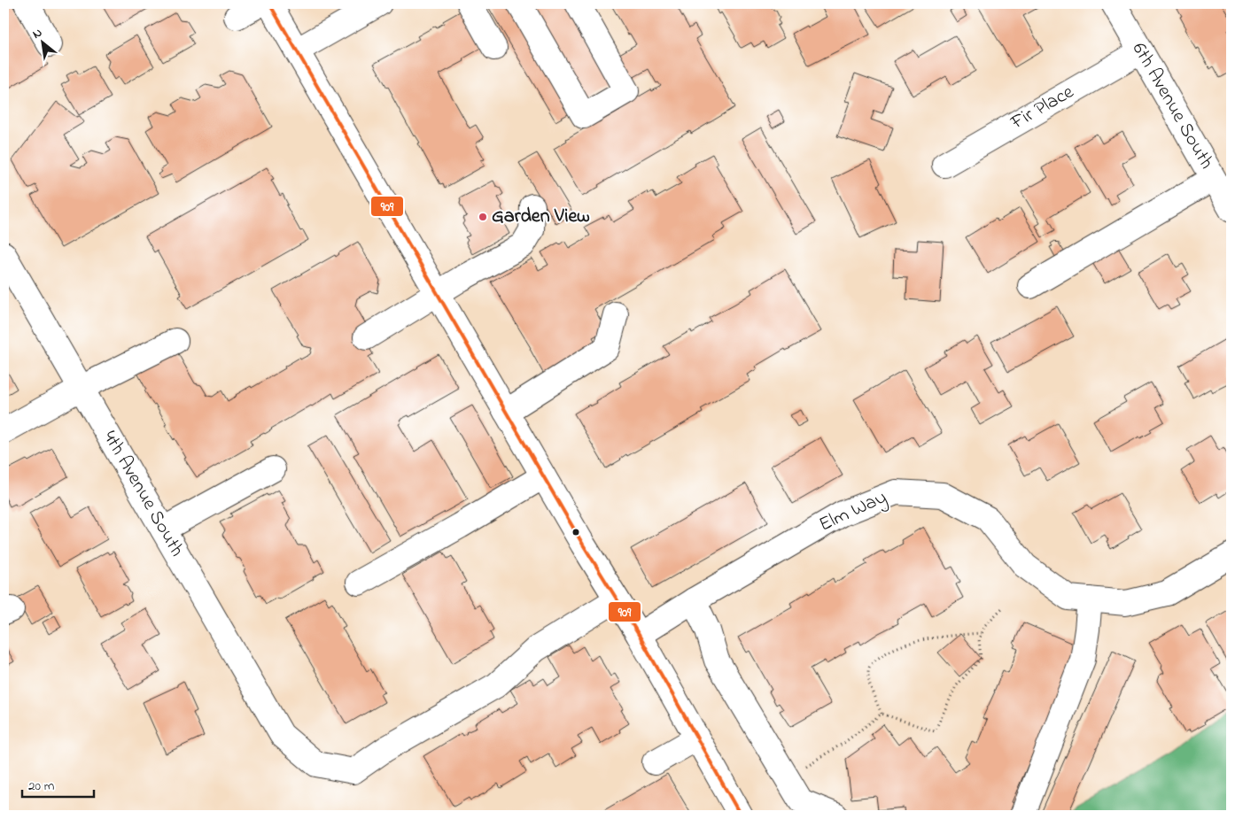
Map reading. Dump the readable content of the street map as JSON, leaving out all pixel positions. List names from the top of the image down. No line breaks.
{"streets":{"street":["6th Avenue South","Fir Place","4th Avenue South","Elm Way"]},"crossings":[["6th Avenue South","Fir Place"]],"places":["Garden View"],"lines":["transit line 909"],"scale_bar":"20 m","north":"top left"}
